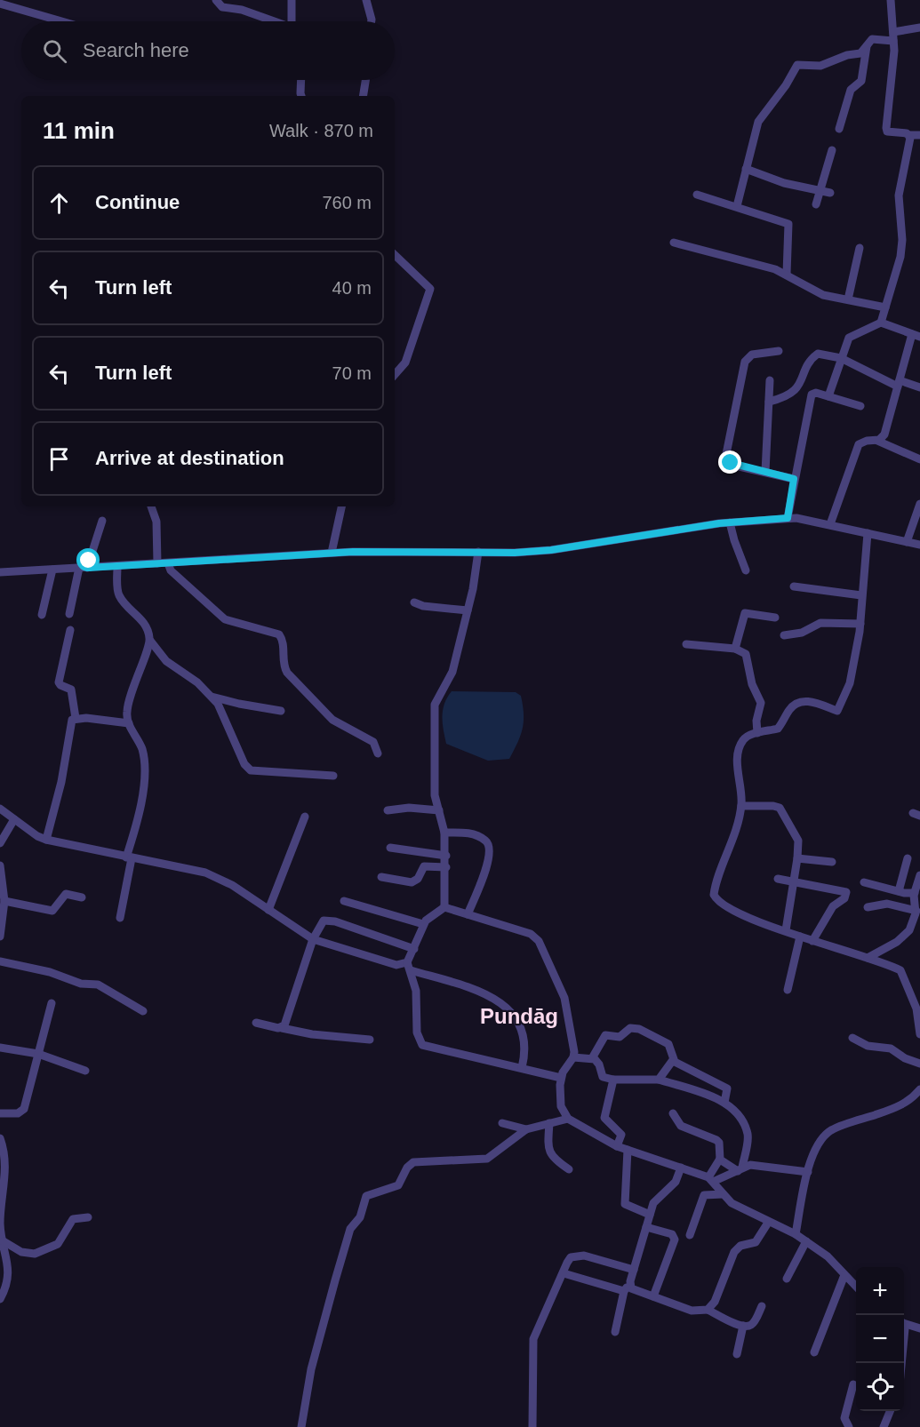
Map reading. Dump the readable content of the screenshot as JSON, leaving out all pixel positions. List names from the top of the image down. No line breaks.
{"districts":["Pundāg"],"page":{"search":"Search here","heading":["11 min","Walk · 870 m"],"list":[["Continue","760 m"],["Turn left","40 m"],["Turn left","70 m"],"Arrive at destination"],"map_buttons":["+","−"]}}
